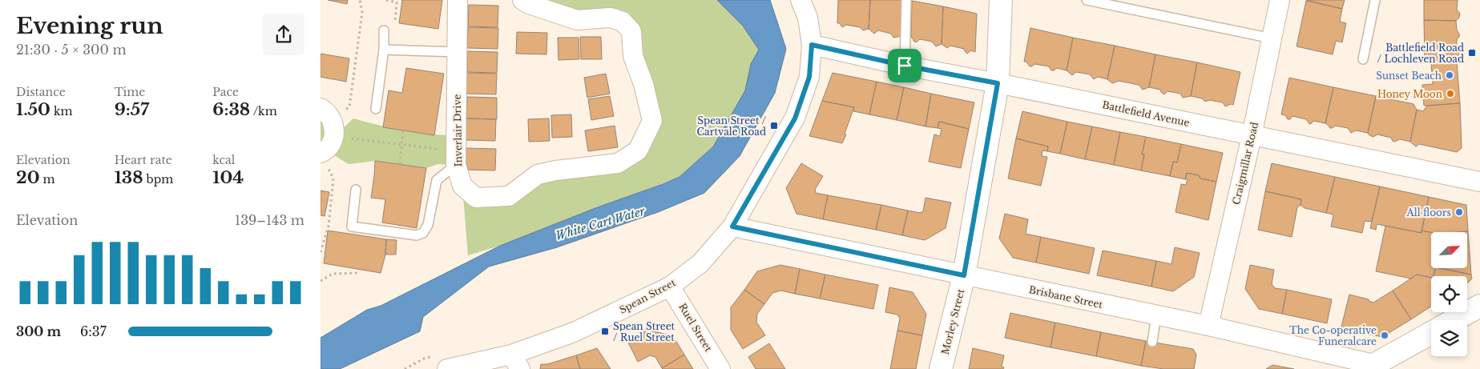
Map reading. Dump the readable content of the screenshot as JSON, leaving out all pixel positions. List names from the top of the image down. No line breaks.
{"streets":{"street":["Battlefield Avenue","Inverlair Drive","Craigmillar Road","Spean Street","Brisbane Street","Morley Street","Ruel Street"]},"crossings":[["Battlefield Avenue","Craigmillar Road"],["Battlefield Avenue","Spean Street"],["Battlefield Avenue","Morley Street"],["Craigmillar Road","Brisbane Street"],["Spean Street","Brisbane Street"],["Spean Street","Ruel Street"],["Brisbane Street","Morley Street"]],"water":["White Cart Water"],"places":{"transit":["Battlefield Road / Lochleven Road","Spean Street / Cartvale Road","Spean Street / Ruel Street"],"other":["Sunset Beach","Honey Moon","All floors","The Co-operative Funeralcare"]},"north":"top right","page":{"heading":["Evening run","21:30 · 5 × 300 m"],"stats":[["Distance","1.50 km"],["Time","9:57"],["Pace","6:38 /km"],["Elevation","20 m"],["Heart rate","138 bpm"],["kcal","104"]],"chart":["Elevation","139–143 m"],"list":[{"name":"300 m","note":"6:37"}]}}
